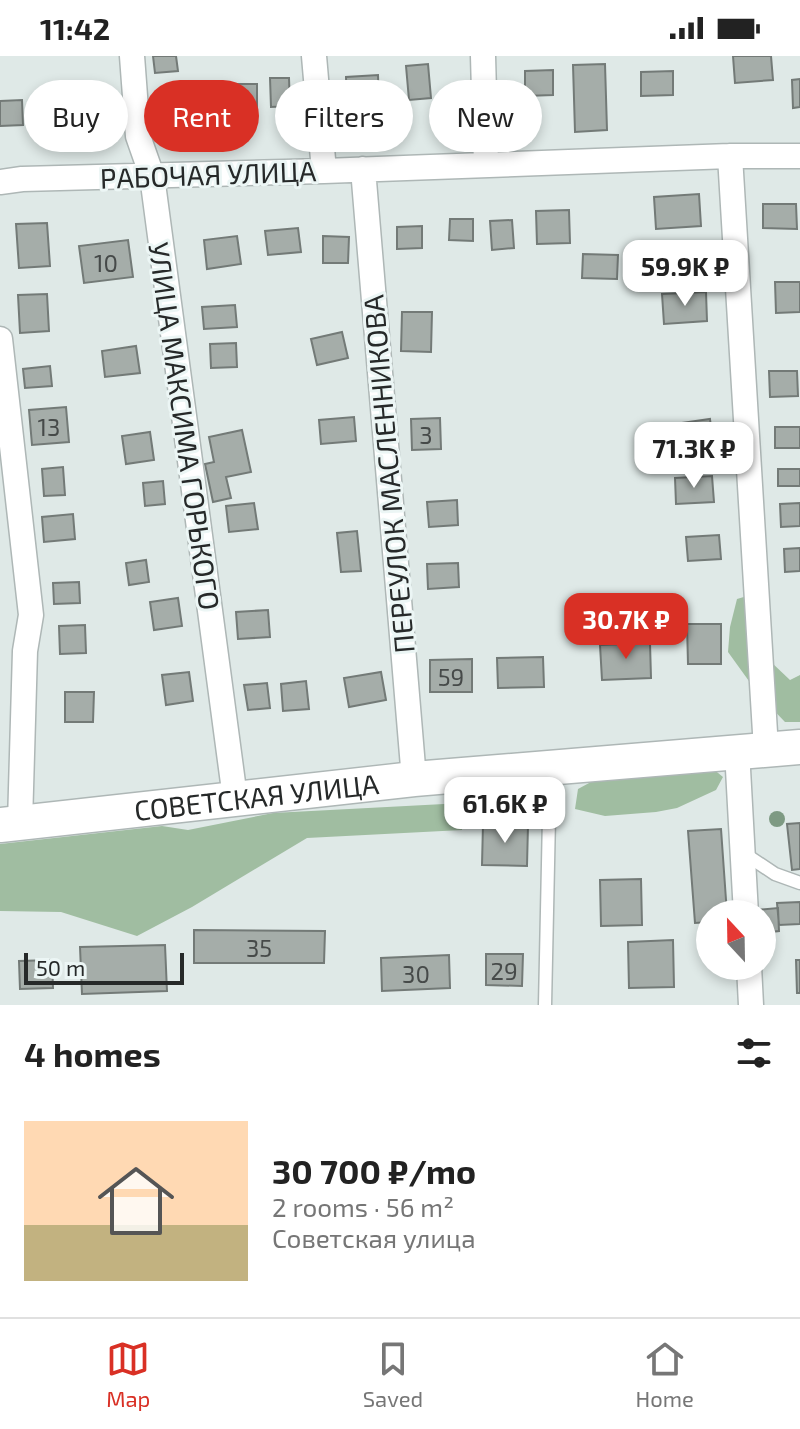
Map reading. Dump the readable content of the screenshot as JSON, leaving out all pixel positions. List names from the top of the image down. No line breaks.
{"streets":{"main road":["СОВЕТСКАЯ УЛИЦА"],"street":["РАБОЧАЯ УЛИЦА","УЛИЦА МАКСИМА ГОРЬКОГО","ПЕРЕУЛОК МАСЛЕННИКОВА"]},"crossings":[["РАБОЧАЯ УЛИЦА","УЛИЦА МАКСИМА ГОРЬКОГО"],["РАБОЧАЯ УЛИЦА","ПЕРЕУЛОК МАСЛЕННИКОВА"],["УЛИЦА МАКСИМА ГОРЬКОГО","СОВЕТСКАЯ УЛИЦА"],["ПЕРЕУЛОК МАСЛЕННИКОВА","СОВЕТСКАЯ УЛИЦА"]],"house_numbers":["10","13","3","59","35","29","30"],"scale_bar":"50 m","north":"top","page":{"status":"11:42","chip":["Buy","Rent","Filters","New"],"price":["59.9K ₽","71.3K ₽","30.7K ₽","61.6K ₽"],"scale":"50 m","heading":"4 homes","list":[{"name":"30 700 ₽/mo","note":"2 rooms · 56 m² · Советская улица"}],"tabs":["Map","Saved","Home"]}}
